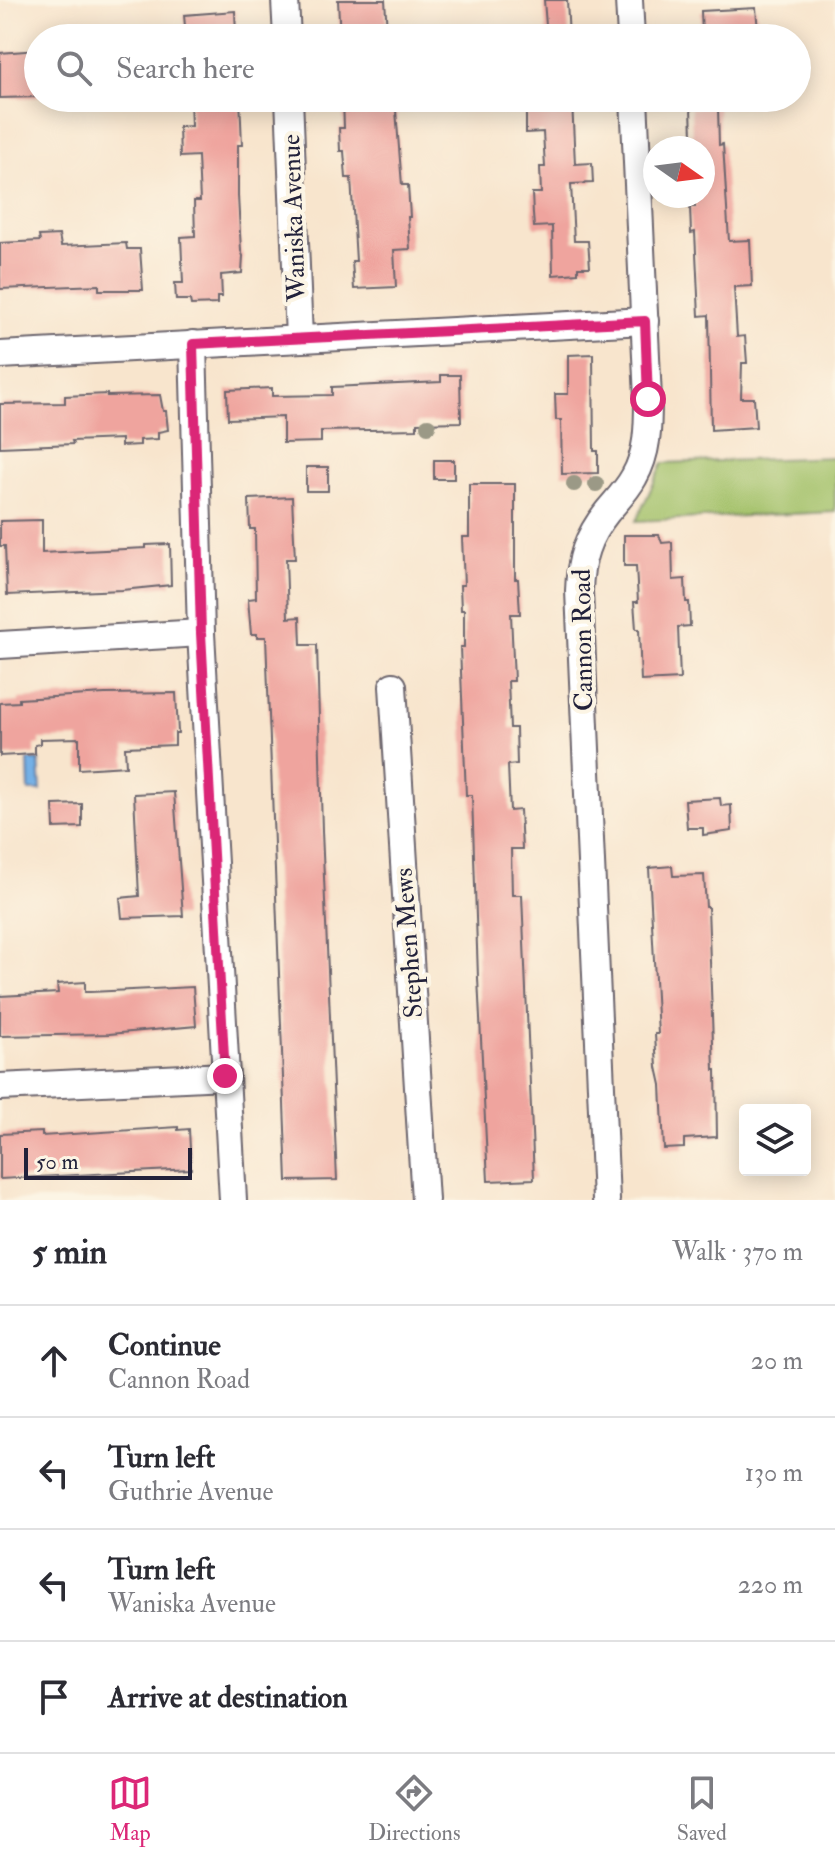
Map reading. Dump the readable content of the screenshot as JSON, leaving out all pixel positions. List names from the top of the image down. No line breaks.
{"streets":{"street":["Waniska Avenue","Cannon Road","Stephen Mews"]},"scale_bar":"50 m","north":"right","page":{"search":"Search here","scale":"50 m","heading":["5 min","Walk · 370 m"],"list":[["Continue","Cannon Road","20 m"],["Turn left","Guthrie Avenue","130 m"],["Turn left","Waniska Avenue","220 m"],"Arrive at destination"],"nav":["Map","Directions","Saved"]}}
